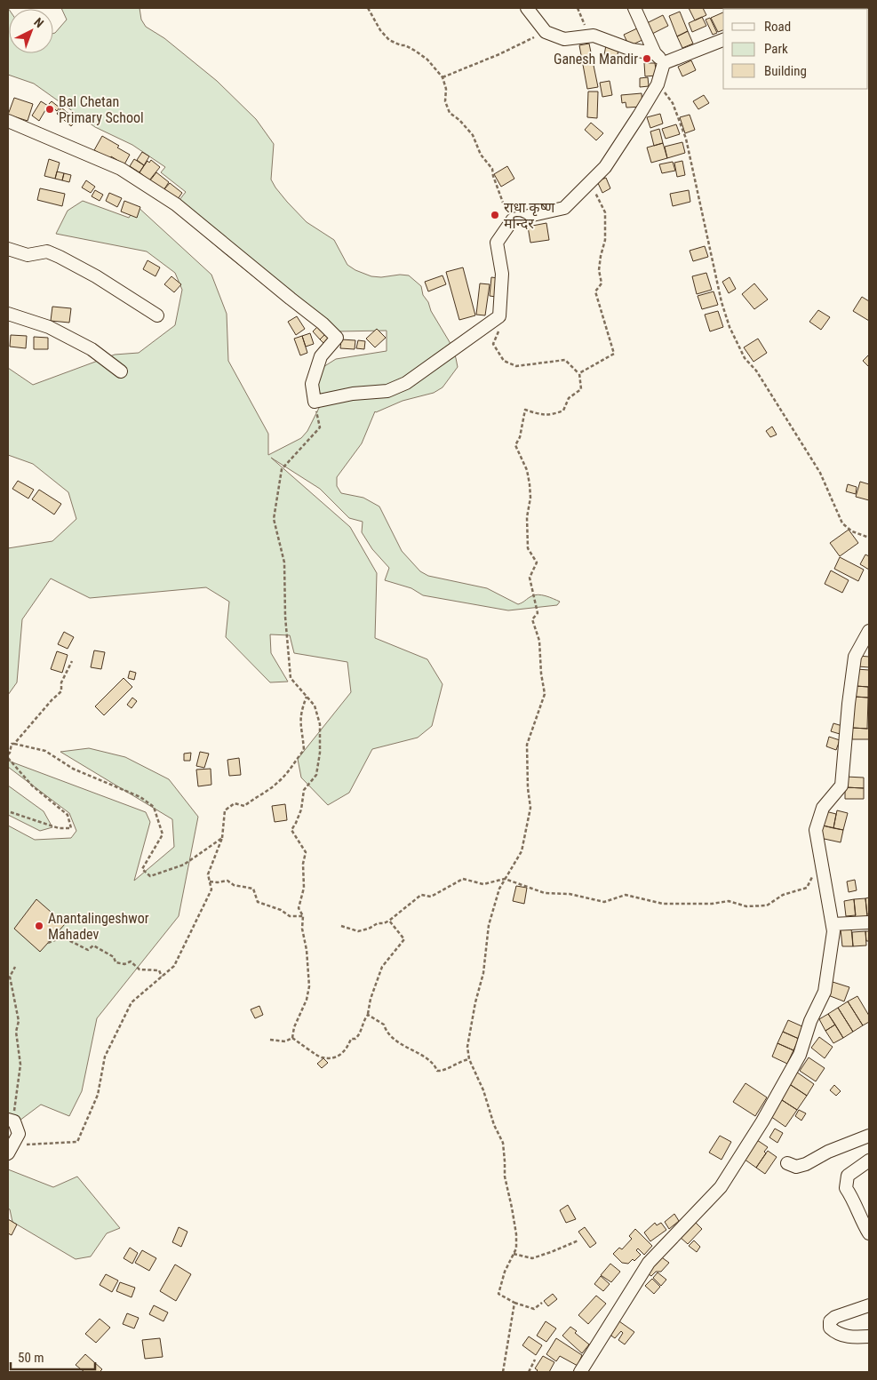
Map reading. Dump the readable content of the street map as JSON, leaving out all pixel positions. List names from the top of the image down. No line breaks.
{"places":["Ganesh Mandir","Bal Chetan Primary School","राधा कृष्ण मन्दिर","Anantalingeshwor Mahadev"],"legend":["Road","Park","Building"],"scale_bar":"50 m","north":"top right"}
